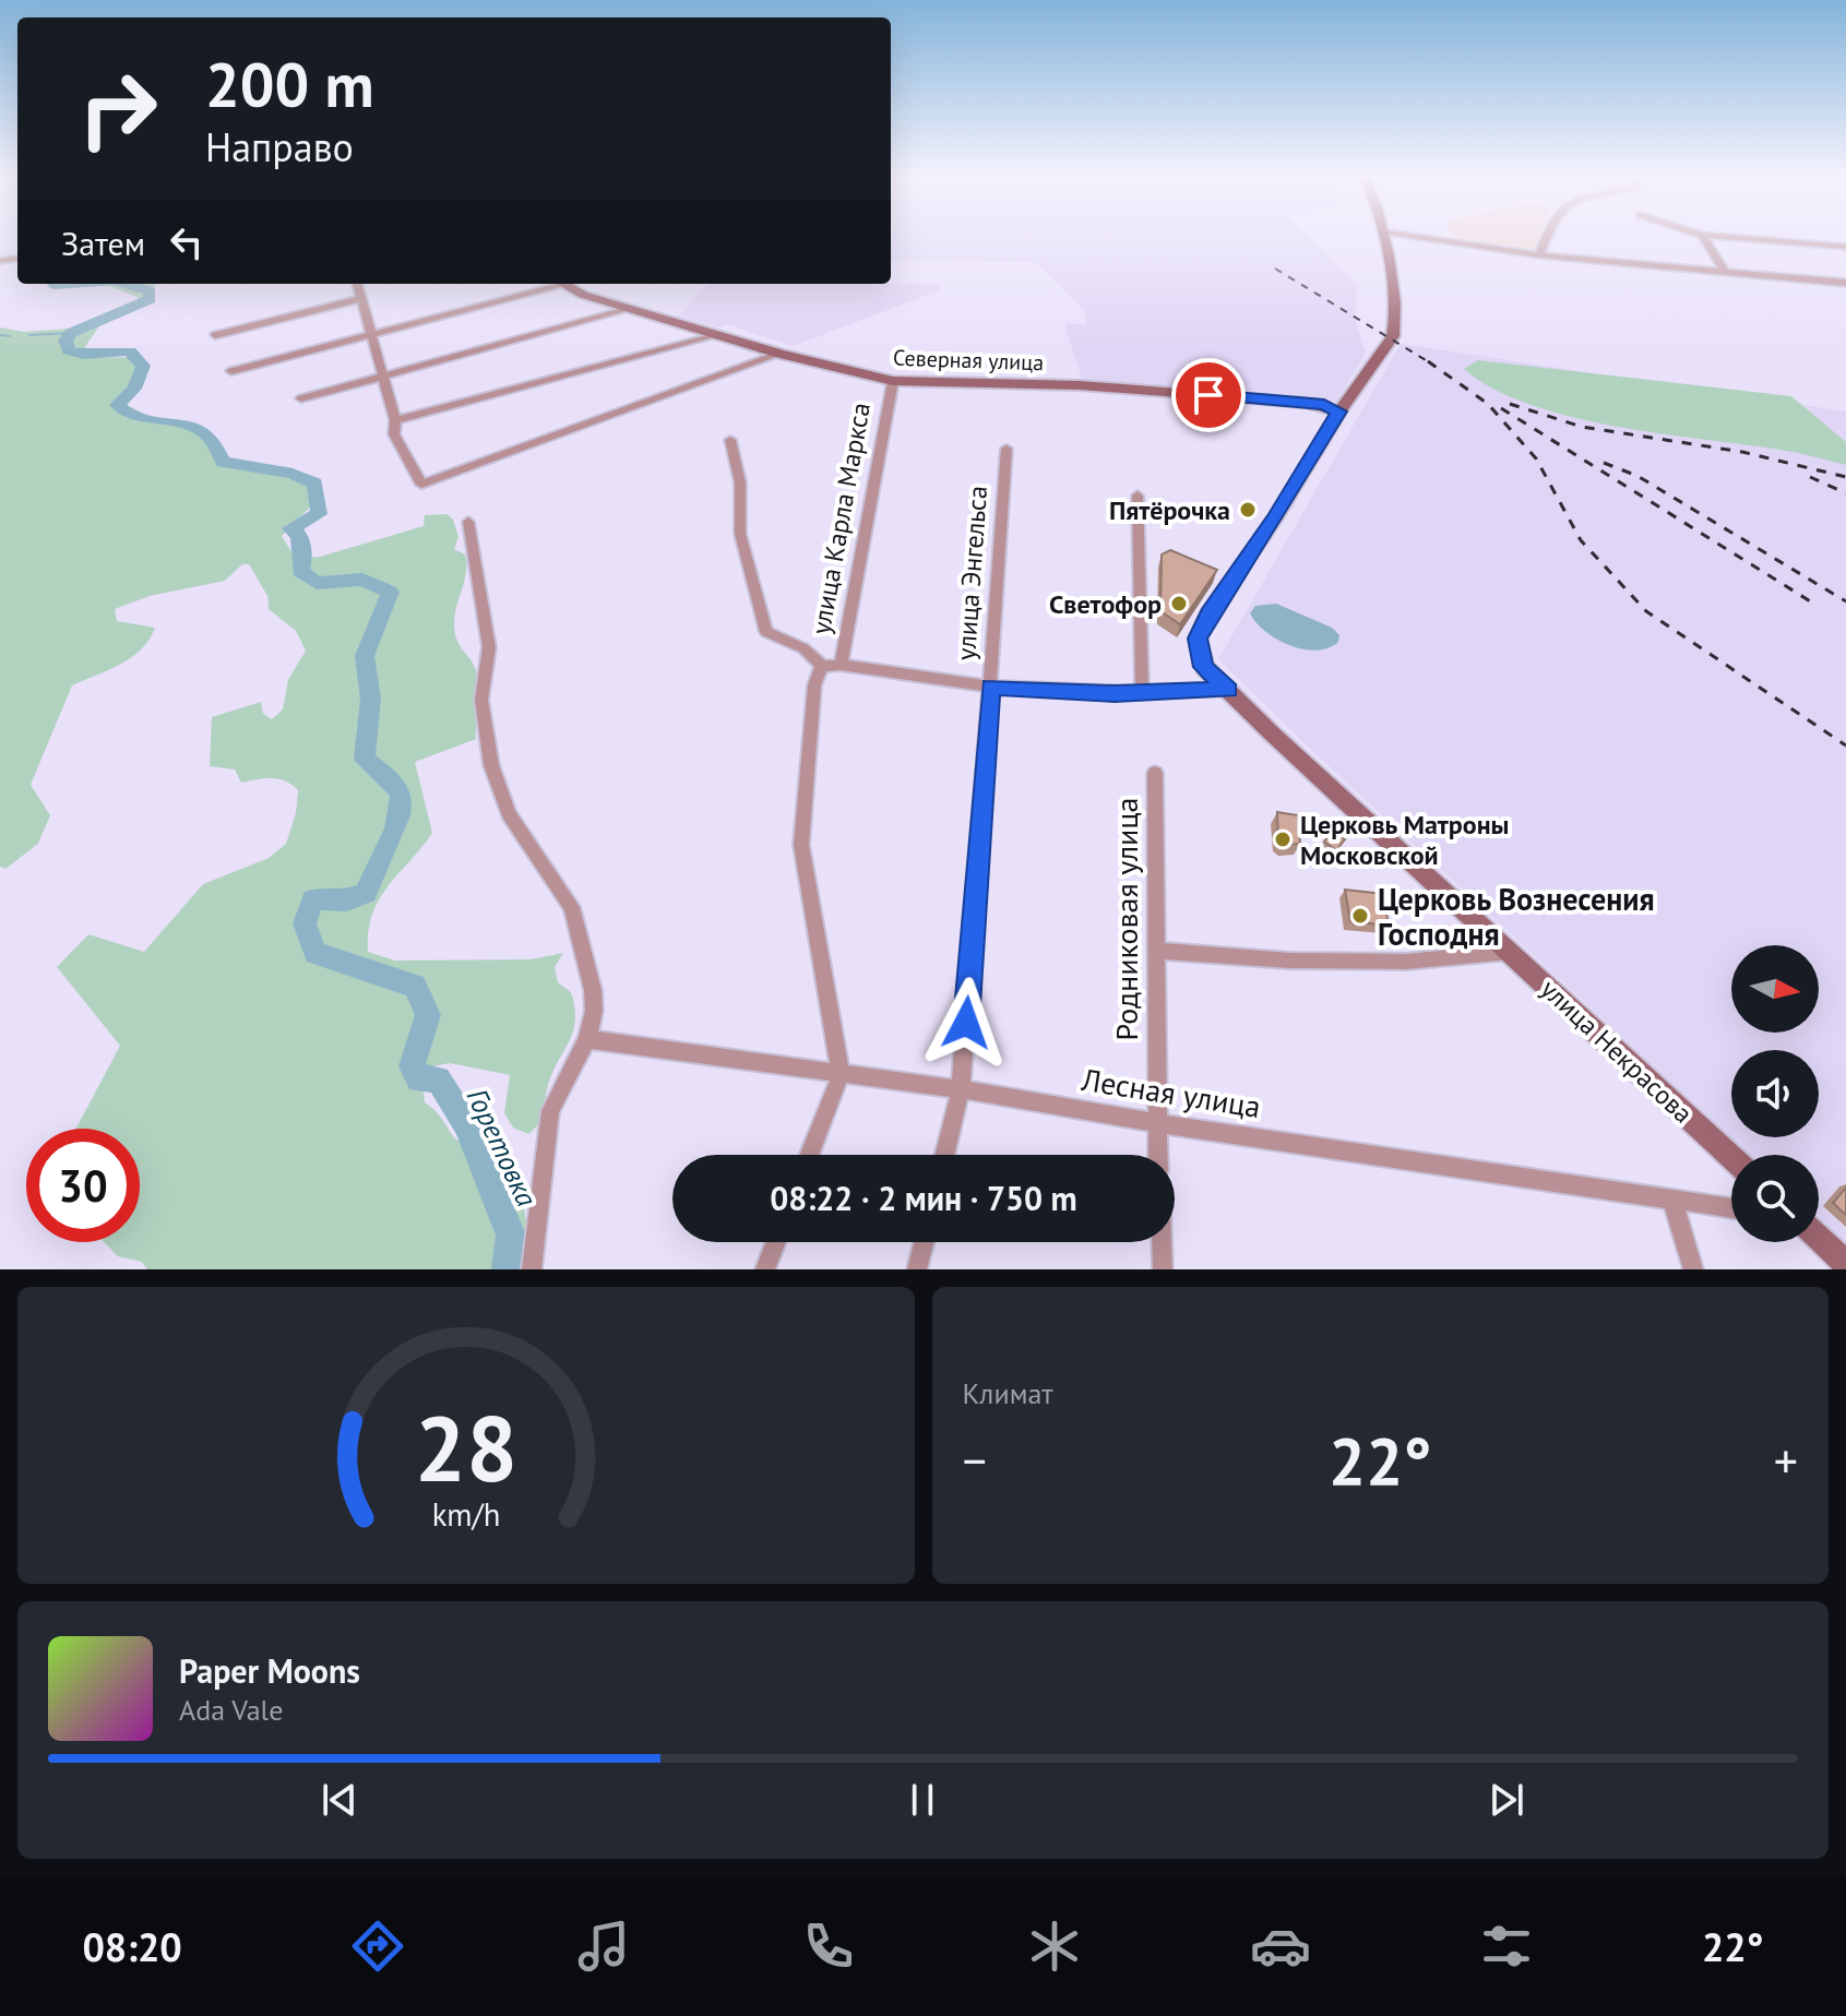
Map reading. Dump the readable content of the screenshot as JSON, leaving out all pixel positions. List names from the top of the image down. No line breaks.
{"streets":{"street":["Северная улица","улица Карла Маркса","улица Энгельса","Родниковая улица","улица Некрасова","Лесная улица"]},"crossings":[["Северная улица","улица Карла Маркса"],["Северная улица","улица Некрасова"],["улица Карла Маркса","Лесная улица"],["улица Энгельса","Лесная улица"],["Родниковая улица","Лесная улица"]],"water":["Горетовка"],"places":["Пятёрочка","Светофор","Церковь Матроны Московской","Церковь Вознесения Господня"],"north":"right","page":{"turn":["200 m","Направо"],"then":"Затем","limit":"30","trip":"08:22 · 2 мин · 750 m","tile":"Климат","heat":["−","22°","+"],"song":["Paper Moons","Ada Vale"],"tabs":["08:20","22°"],"gauge":["28","km/h"]}}
